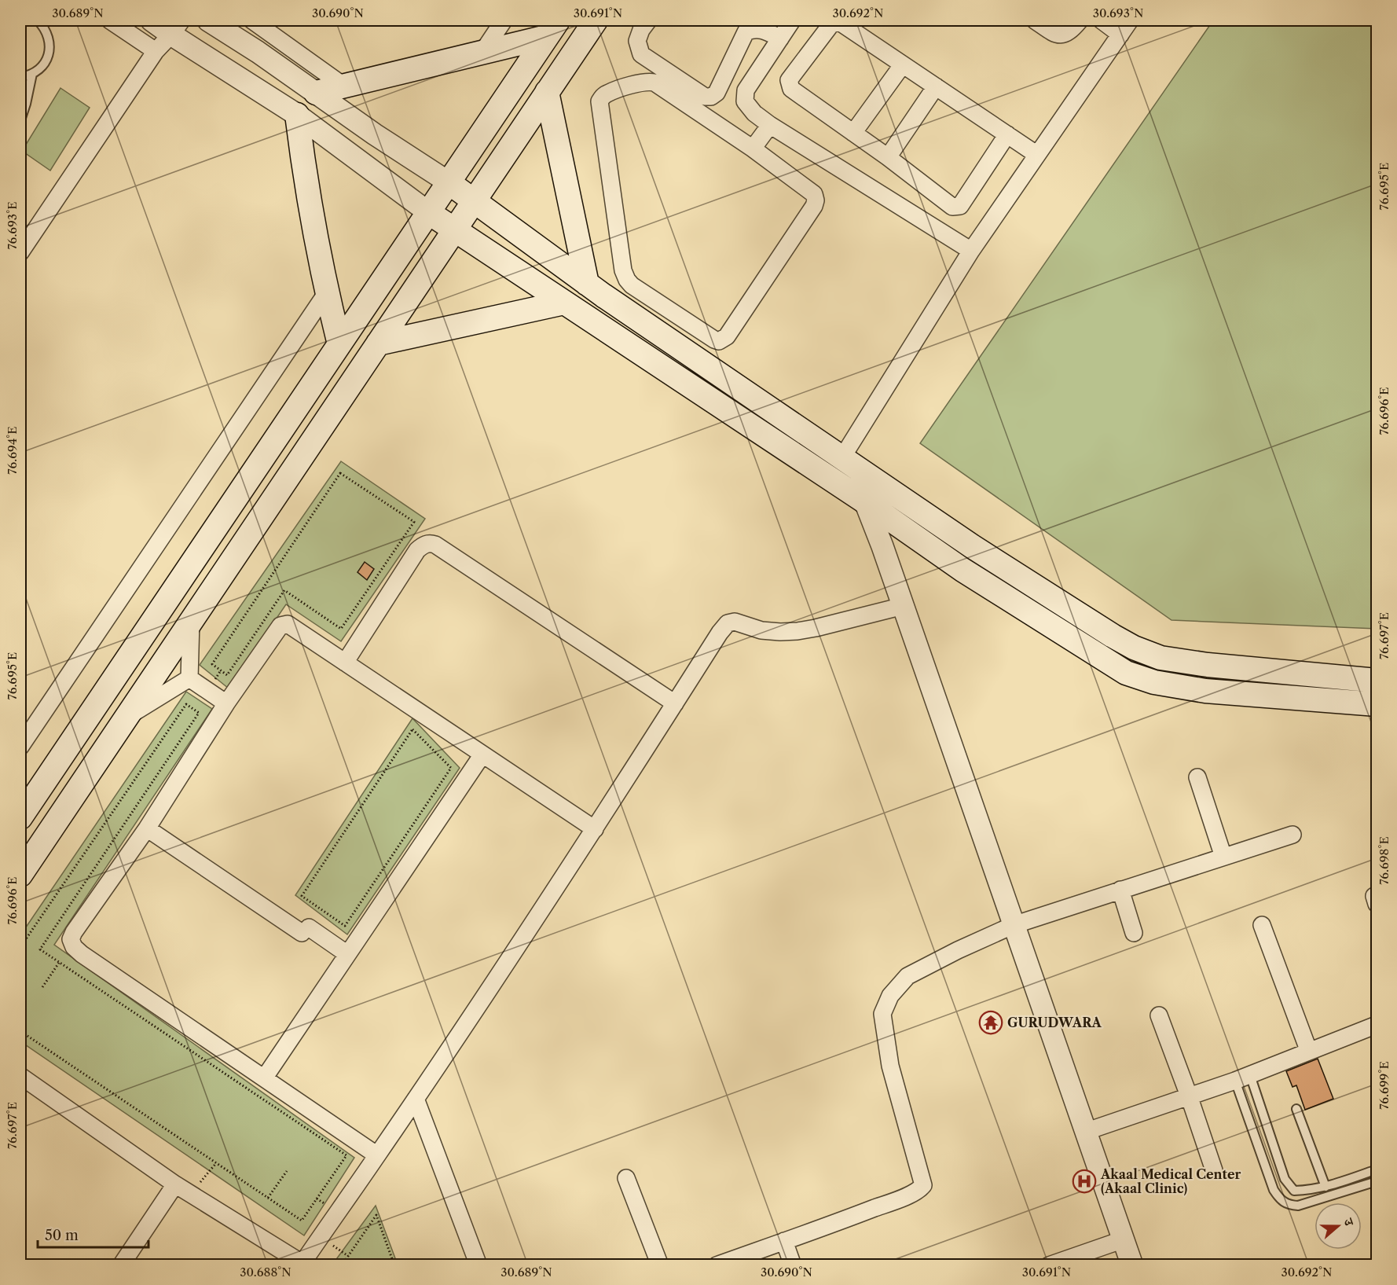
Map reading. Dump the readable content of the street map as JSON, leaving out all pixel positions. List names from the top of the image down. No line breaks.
{"places":{"temple":["GURUDWARA"],"hospital":["Akaal Medical Center (Akaal Clinic)"]},"scale_bar":"50 m","north":"right","coordinates":["30.689°N","30.690°N","30.691°N","30.692°N","30.693°N","76.695°E","76.693°E","76.696°E","76.694°E","76.697°E","76.698°E","76.699°E","30.688°N"]}
